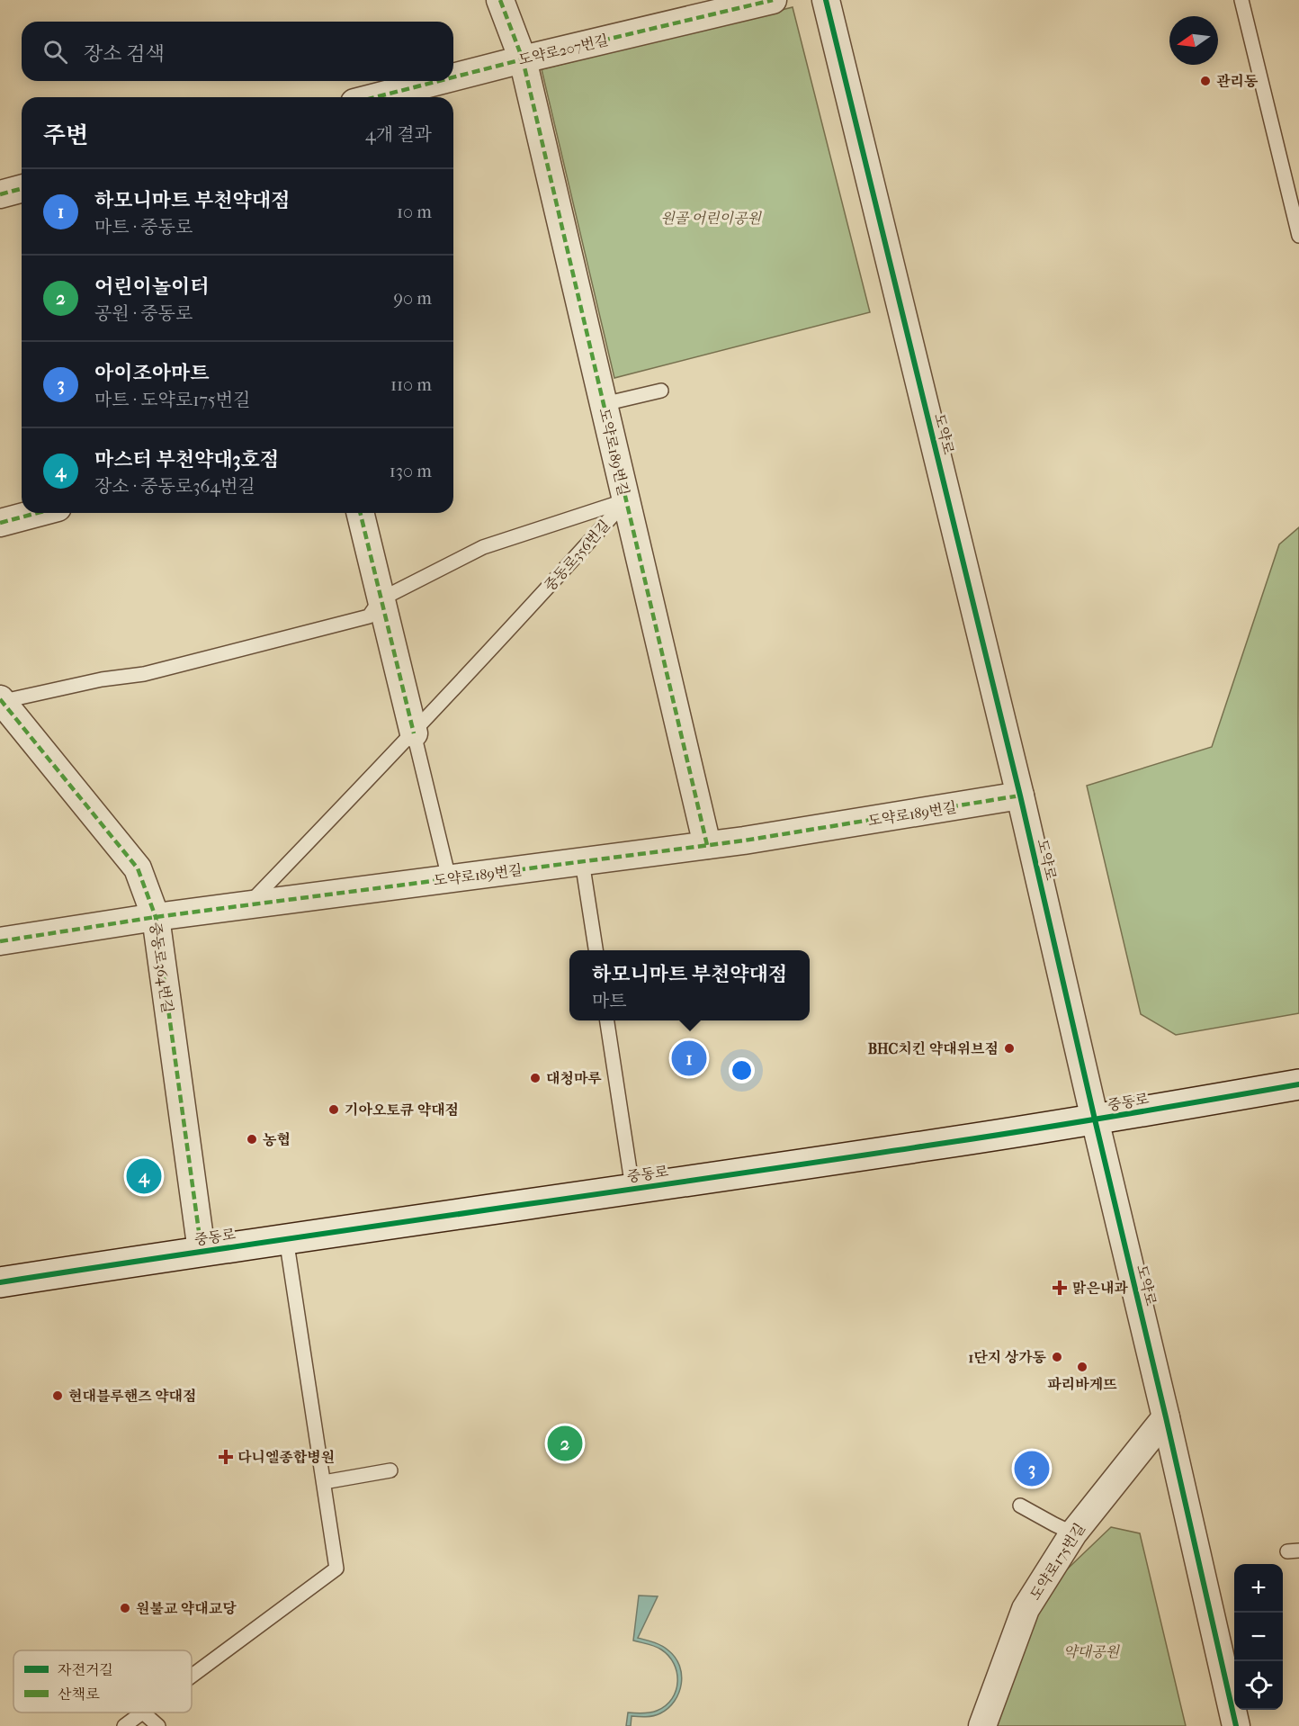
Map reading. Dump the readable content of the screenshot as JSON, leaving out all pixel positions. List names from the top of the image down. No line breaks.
{"streets":{"street":["도약로207번길","도약로","도약로189번길","중동로364번길","중동로","도약로175번길"],"lane":["중동로356번길"]},"crossings":[["도약로207번길","도약로189번길"],["도약로","도약로189번길"],["도약로","중동로"],["도약로","도약로175번길"],["도약로189번길","중동로356번길"],["도약로189번길","중동로364번길"],["중동로356번길","중동로364번길"],["중동로364번길","중동로"]],"parks":["원골 어린이공원","약대공원"],"places":{"other":["관리동","BHC치킨 약대위브점","대청마루","기아오토큐 약대점","농협","1단지 상가동","파리바게뜨","현대블루핸즈 약대점","원불교 약대교당"],"health":["맑은내과","다니엘종합병원"]},"legend":["자전거길","산책로"],"north":"left","page":{"search":"장소 검색","heading":["주변","4개 결과"],"list":[{"mark":"1","name":"하모니마트 부천약대점","note":"마트 · 중동로","value":"10 m"},{"mark":"2","name":"어린이놀이터","note":"공원 · 중동로","value":"90 m"},{"mark":"3","name":"아이조아마트","note":"마트 · 도약로175번길","value":"110 m"},{"mark":"4","name":"마스터 부천약대3호점","note":"장소 · 중동로364번길","value":"130 m"}],"popup":["하모니마트 부천약대점","마트"],"pins":["1","4","2","3"],"map_buttons":["+","−"]}}
